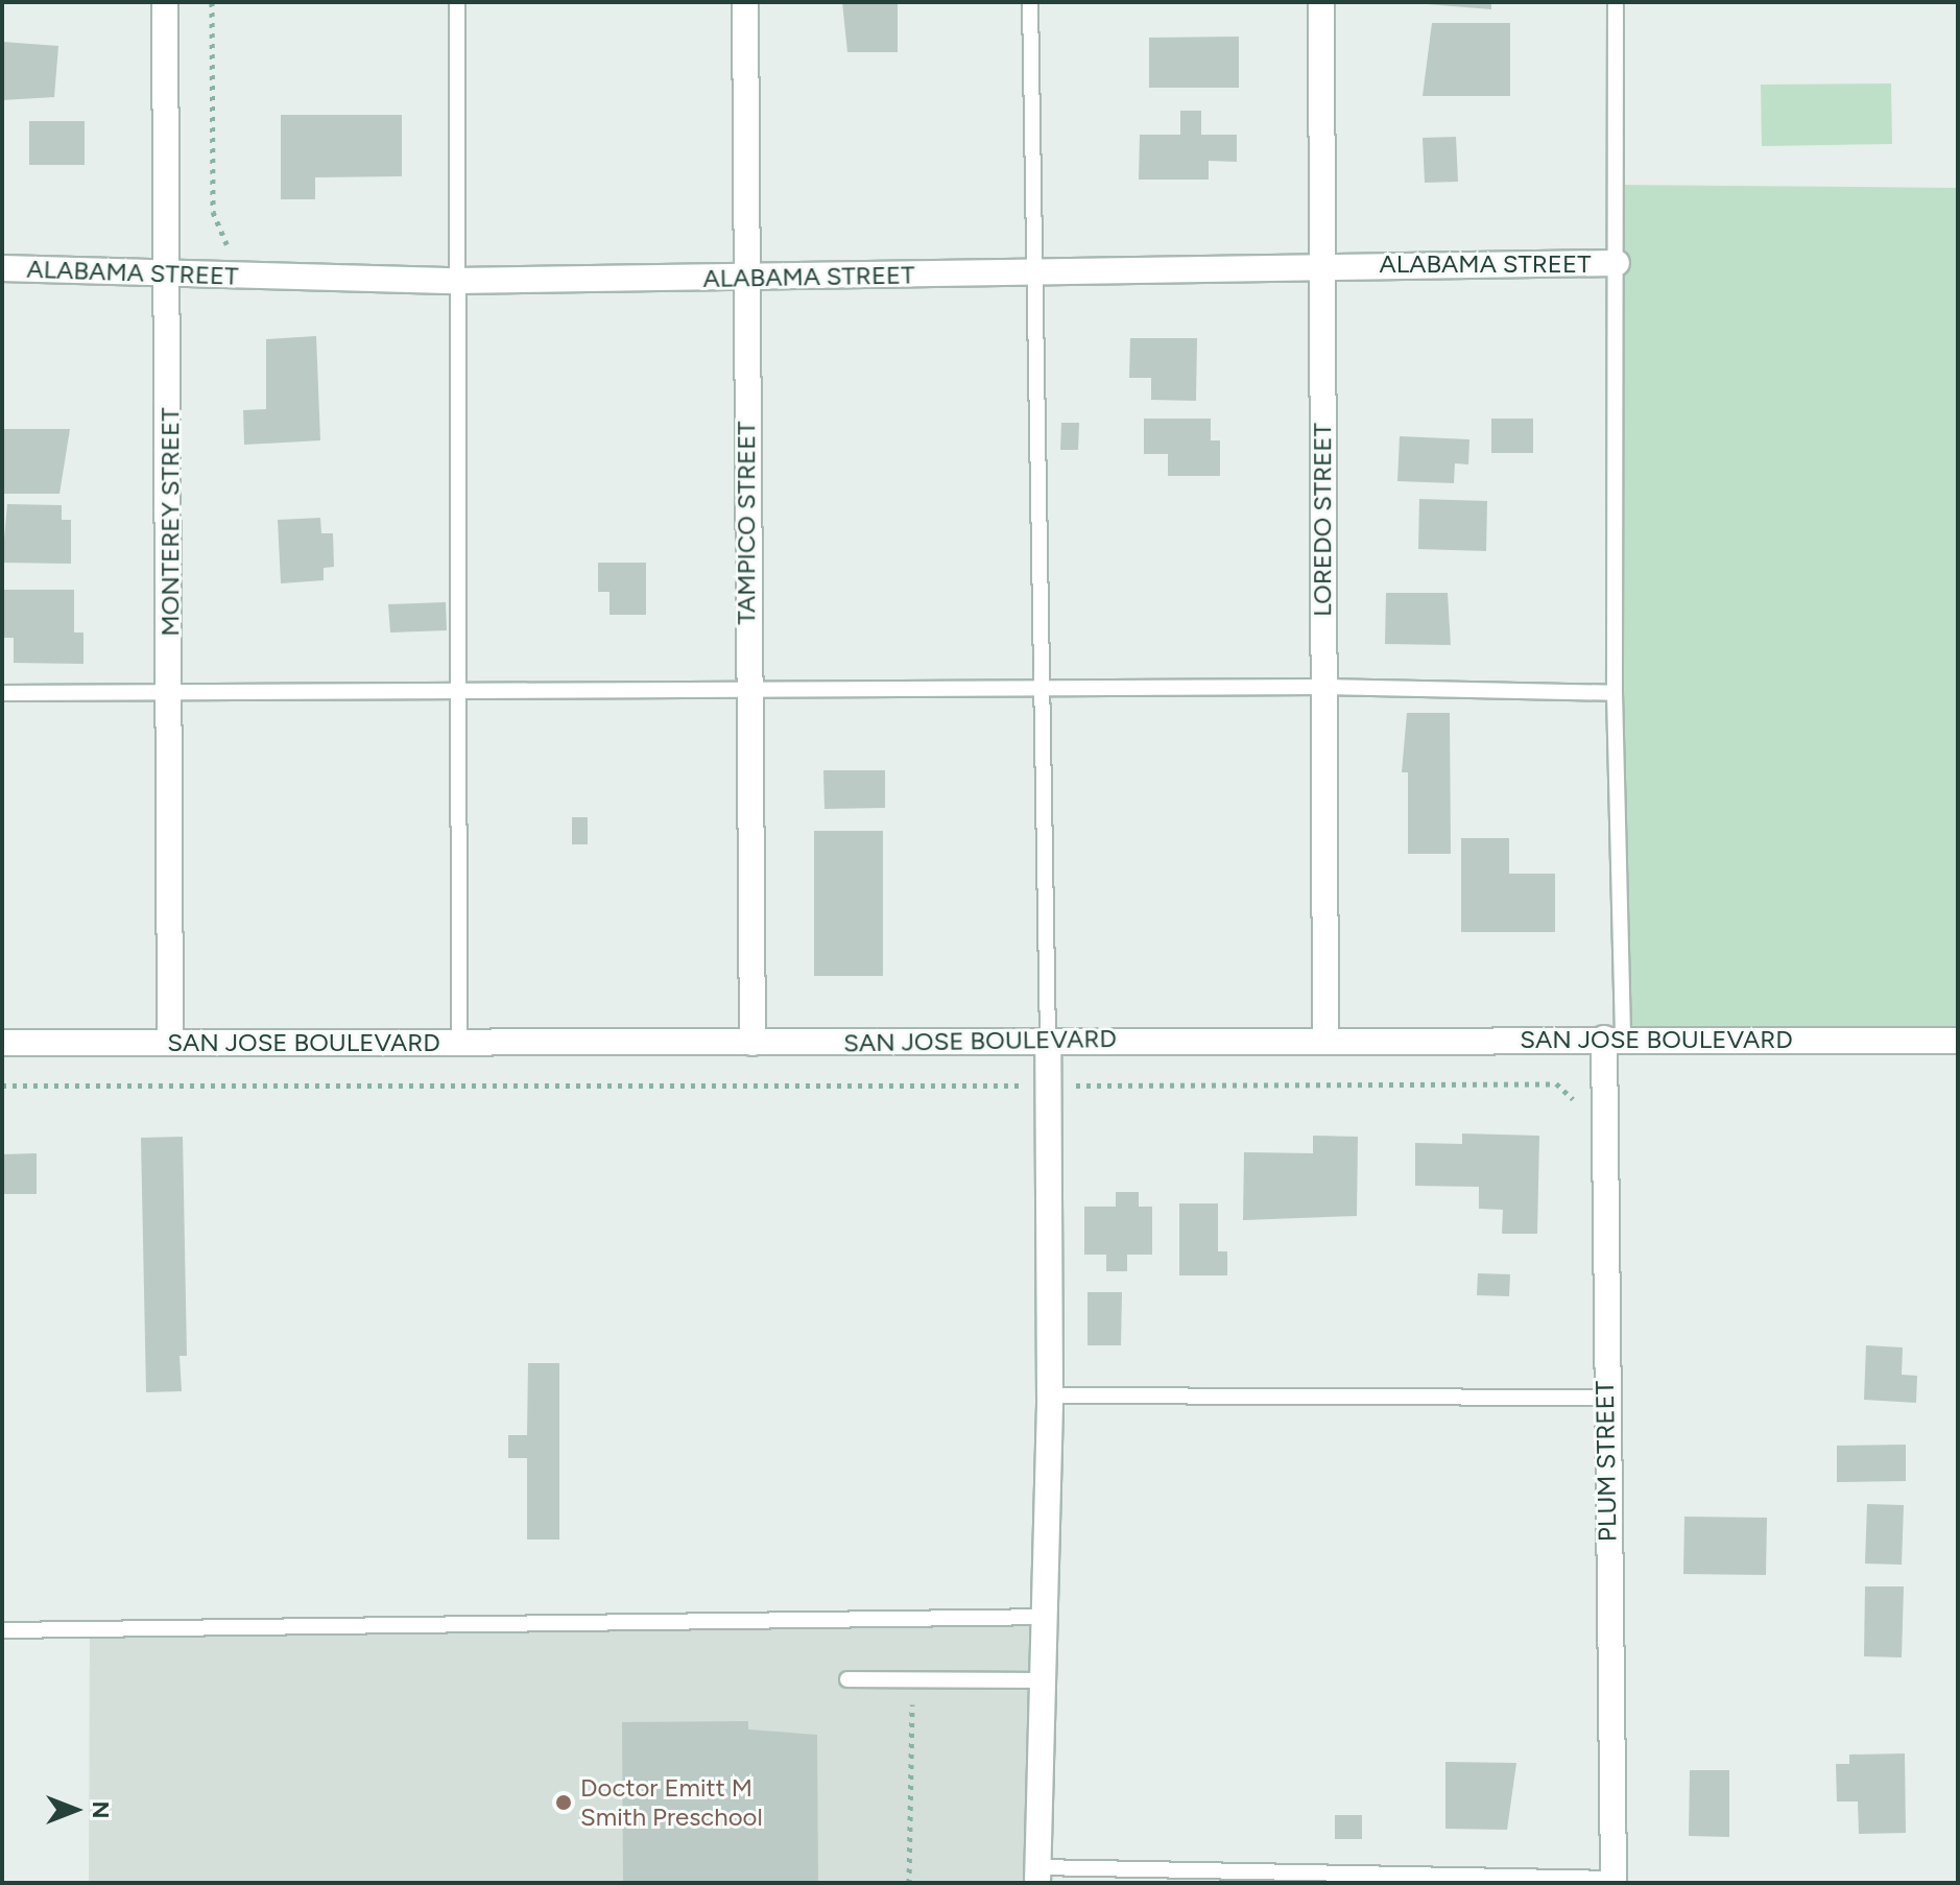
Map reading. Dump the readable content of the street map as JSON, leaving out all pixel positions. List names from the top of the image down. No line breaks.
{"streets":{"street":["ALABAMA STREET","LOREDO STREET","MONTEREY STREET","TAMPICO STREET","SAN JOSE BOULEVARD","PLUM STREET"]},"crossings":[["ALABAMA STREET","LOREDO STREET"],["ALABAMA STREET","MONTEREY STREET"],["ALABAMA STREET","TAMPICO STREET"],["LOREDO STREET","SAN JOSE BOULEVARD"],["MONTEREY STREET","SAN JOSE BOULEVARD"],["TAMPICO STREET","SAN JOSE BOULEVARD"],["SAN JOSE BOULEVARD","PLUM STREET"]],"places":["Doctor Emitt M Smith Preschool"],"north":"right"}
